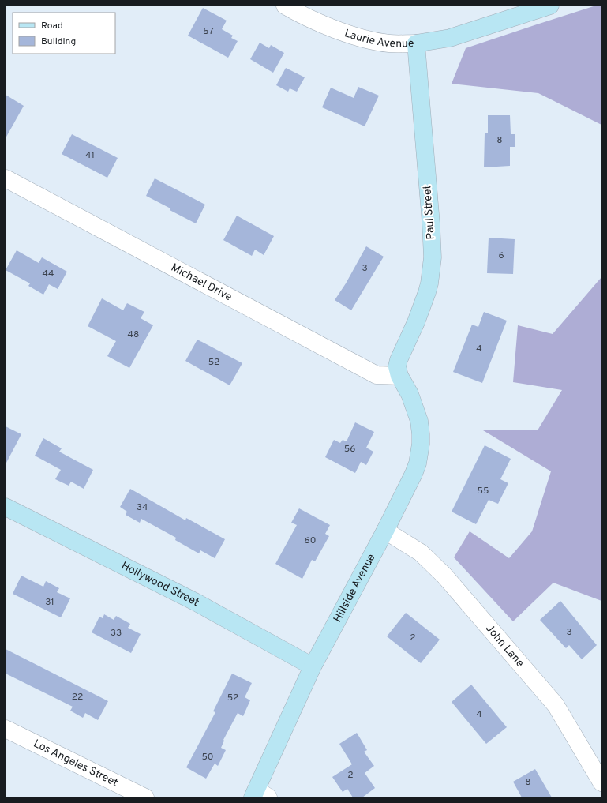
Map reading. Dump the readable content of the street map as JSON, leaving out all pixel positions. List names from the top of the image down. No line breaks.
{"streets":{"street":["Laurie Avenue","Paul Street","Michael Drive","Hollywood Street","Hillside Avenue","John Lane","Los Angeles Street"]},"crossings":[["Laurie Avenue","Paul Street"],["Paul Street","Michael Drive"],["Paul Street","Hillside Avenue"],["Michael Drive","Hillside Avenue"],["Hollywood Street","Hillside Avenue"],["Hillside Avenue","John Lane"]],"house_numbers":["57","8","41","6","3","44","48","4","52","56","55","34","60","31","3","33","2","22","52","4","50","2","8"],"legend":["Road","Building"]}
